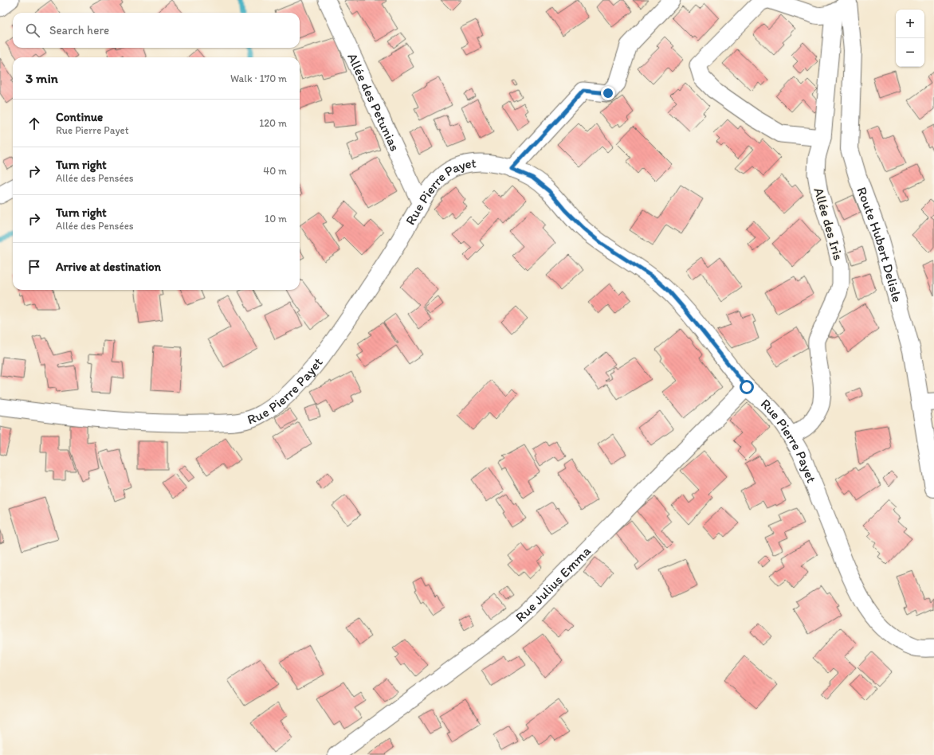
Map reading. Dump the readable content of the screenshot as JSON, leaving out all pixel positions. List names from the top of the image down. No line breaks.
{"streets":{"main road":["Route Hubert Delisle"],"street":["Allée des Petunias","Rue Pierre Payet","Allée des Iris","Rue Julius Emma"]},"crossings":[["Allée des Petunias","Rue Pierre Payet"],["Rue Pierre Payet","Allée des Iris"],["Rue Pierre Payet","Rue Julius Emma"]],"page":{"map_buttons":["+","−"],"search":"Search here","heading":["3 min","Walk · 170 m"],"list":[["Continue","Rue Pierre Payet","120 m"],["Turn right","Allée des Pensées","40 m"],["Turn right","Allée des Pensées","10 m"],"Arrive at destination"]}}
